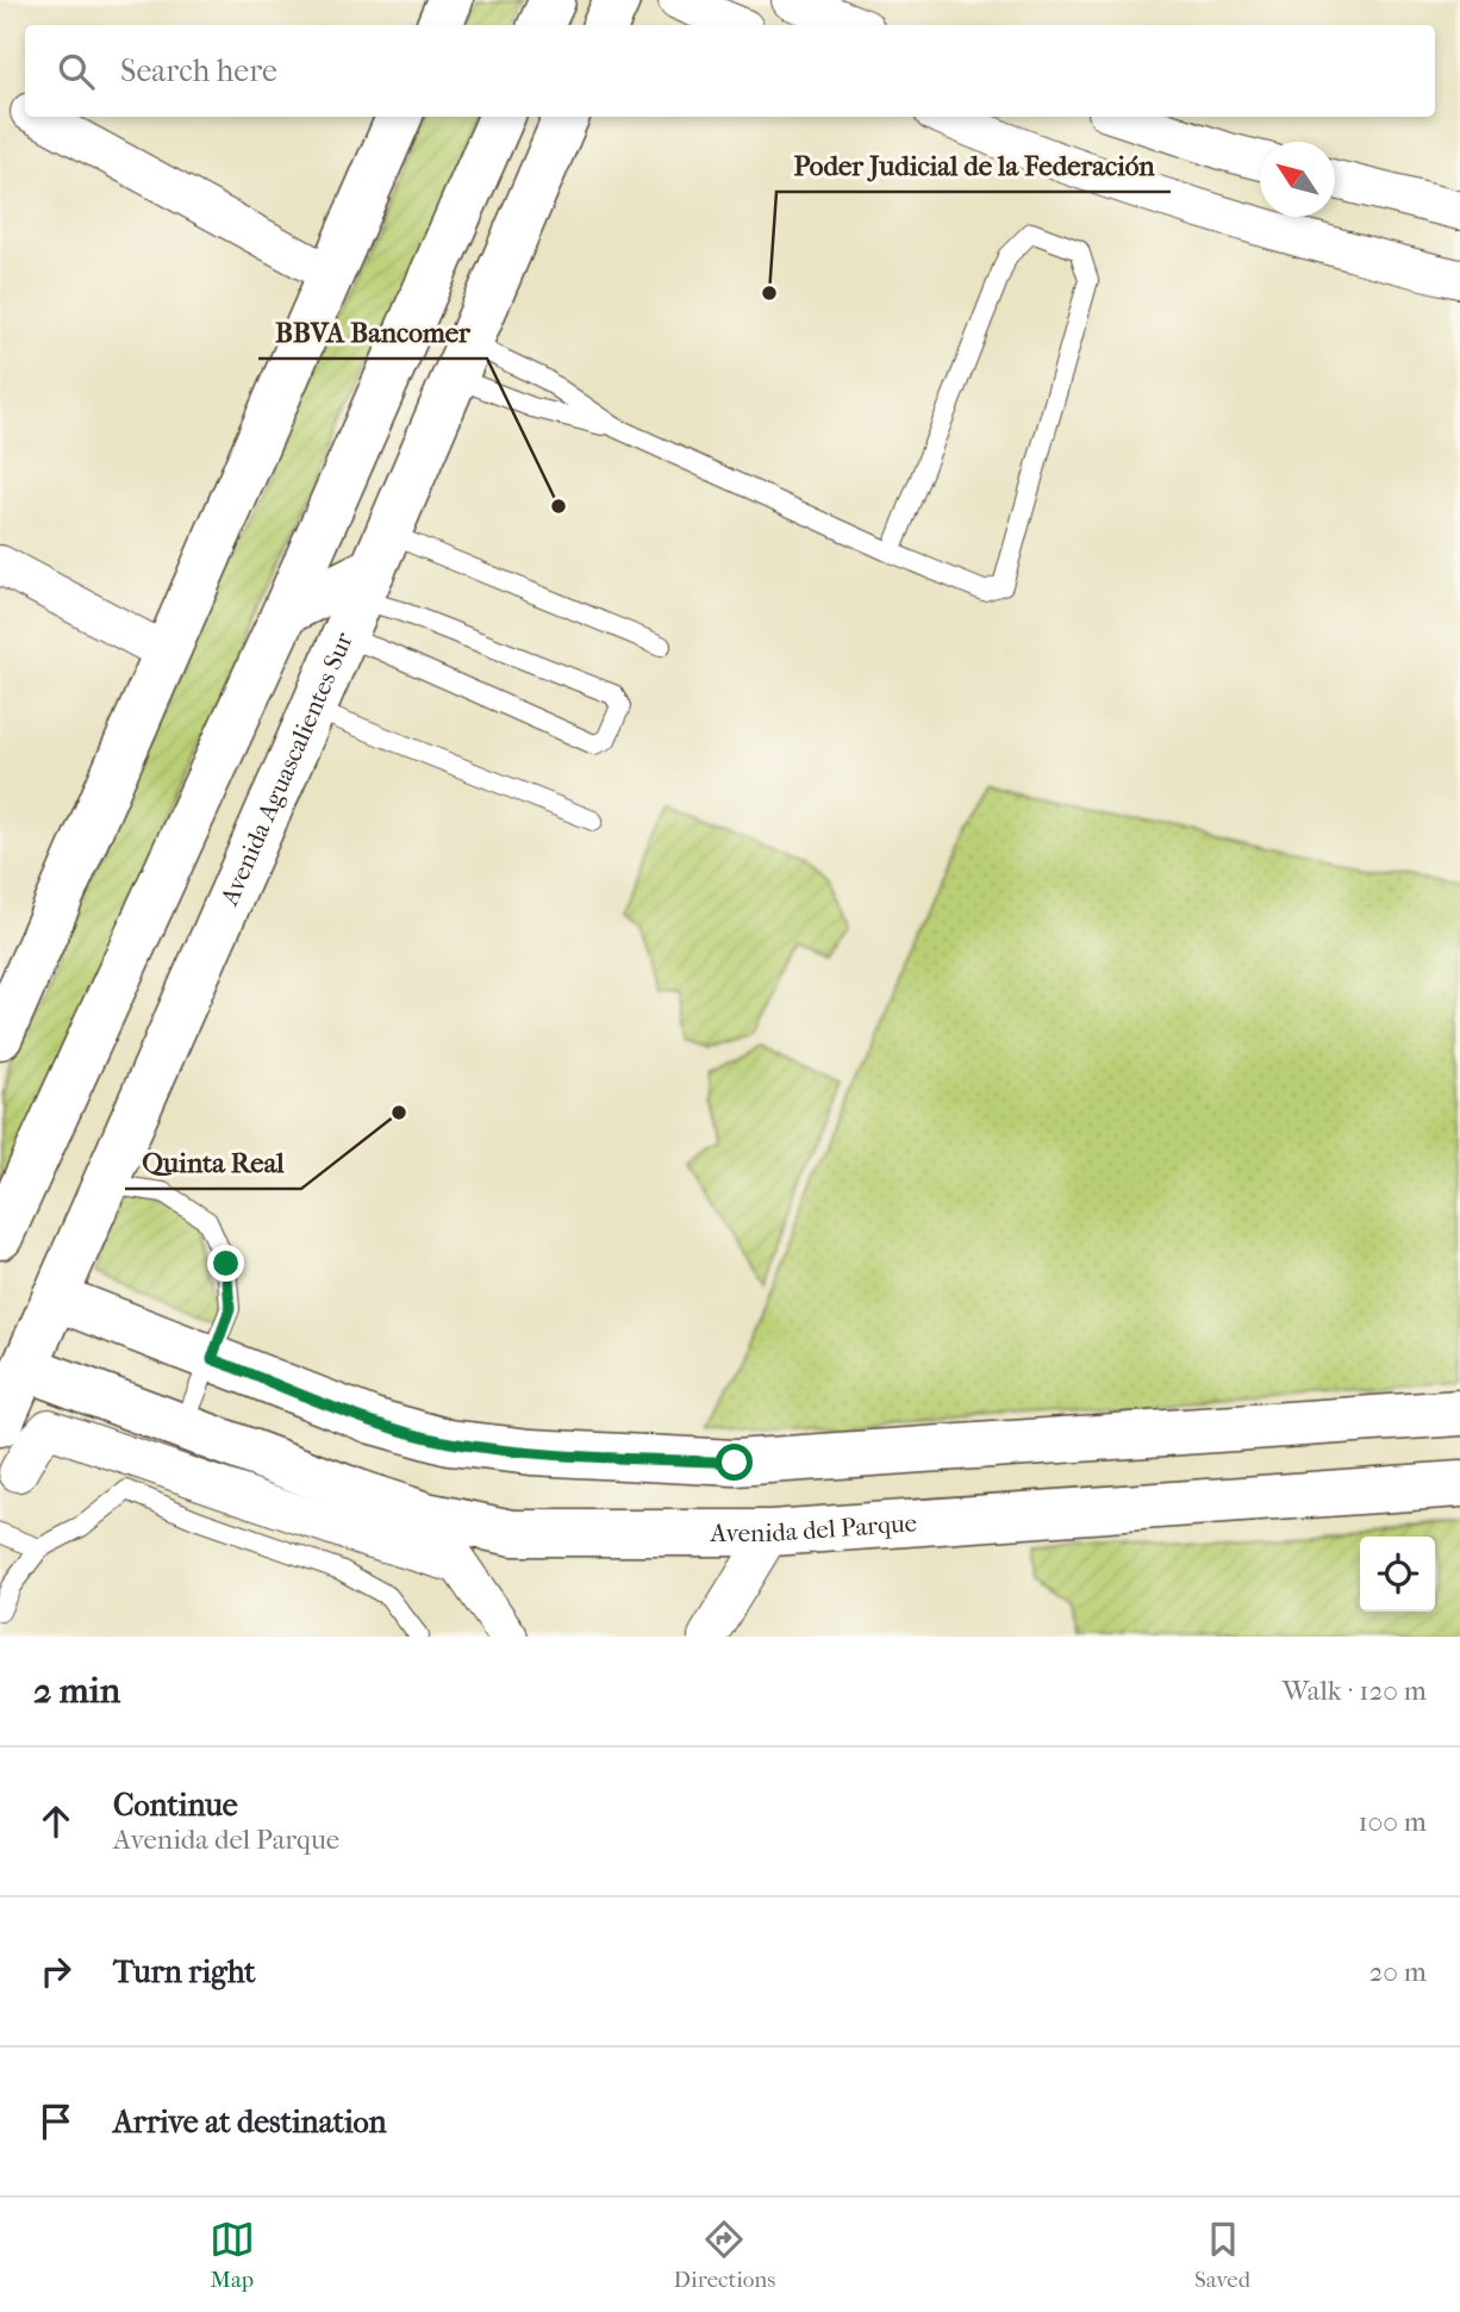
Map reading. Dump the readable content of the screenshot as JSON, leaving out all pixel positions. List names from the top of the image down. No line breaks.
{"streets":{"street":["Avenida Aguascalientes Sur","Avenida del Parque"]},"crossings":[["Avenida Aguascalientes Sur","Avenida del Parque"]],"places":["Poder Judicial de la Federación","BBVA Bancomer","Quinta Real"],"north":"top left","page":{"search":"Search here","heading":["2 min","Walk · 120 m"],"list":[["Continue","Avenida del Parque","100 m"],["Turn right","20 m"],"Arrive at destination"],"nav":["Map","Directions","Saved"]}}
